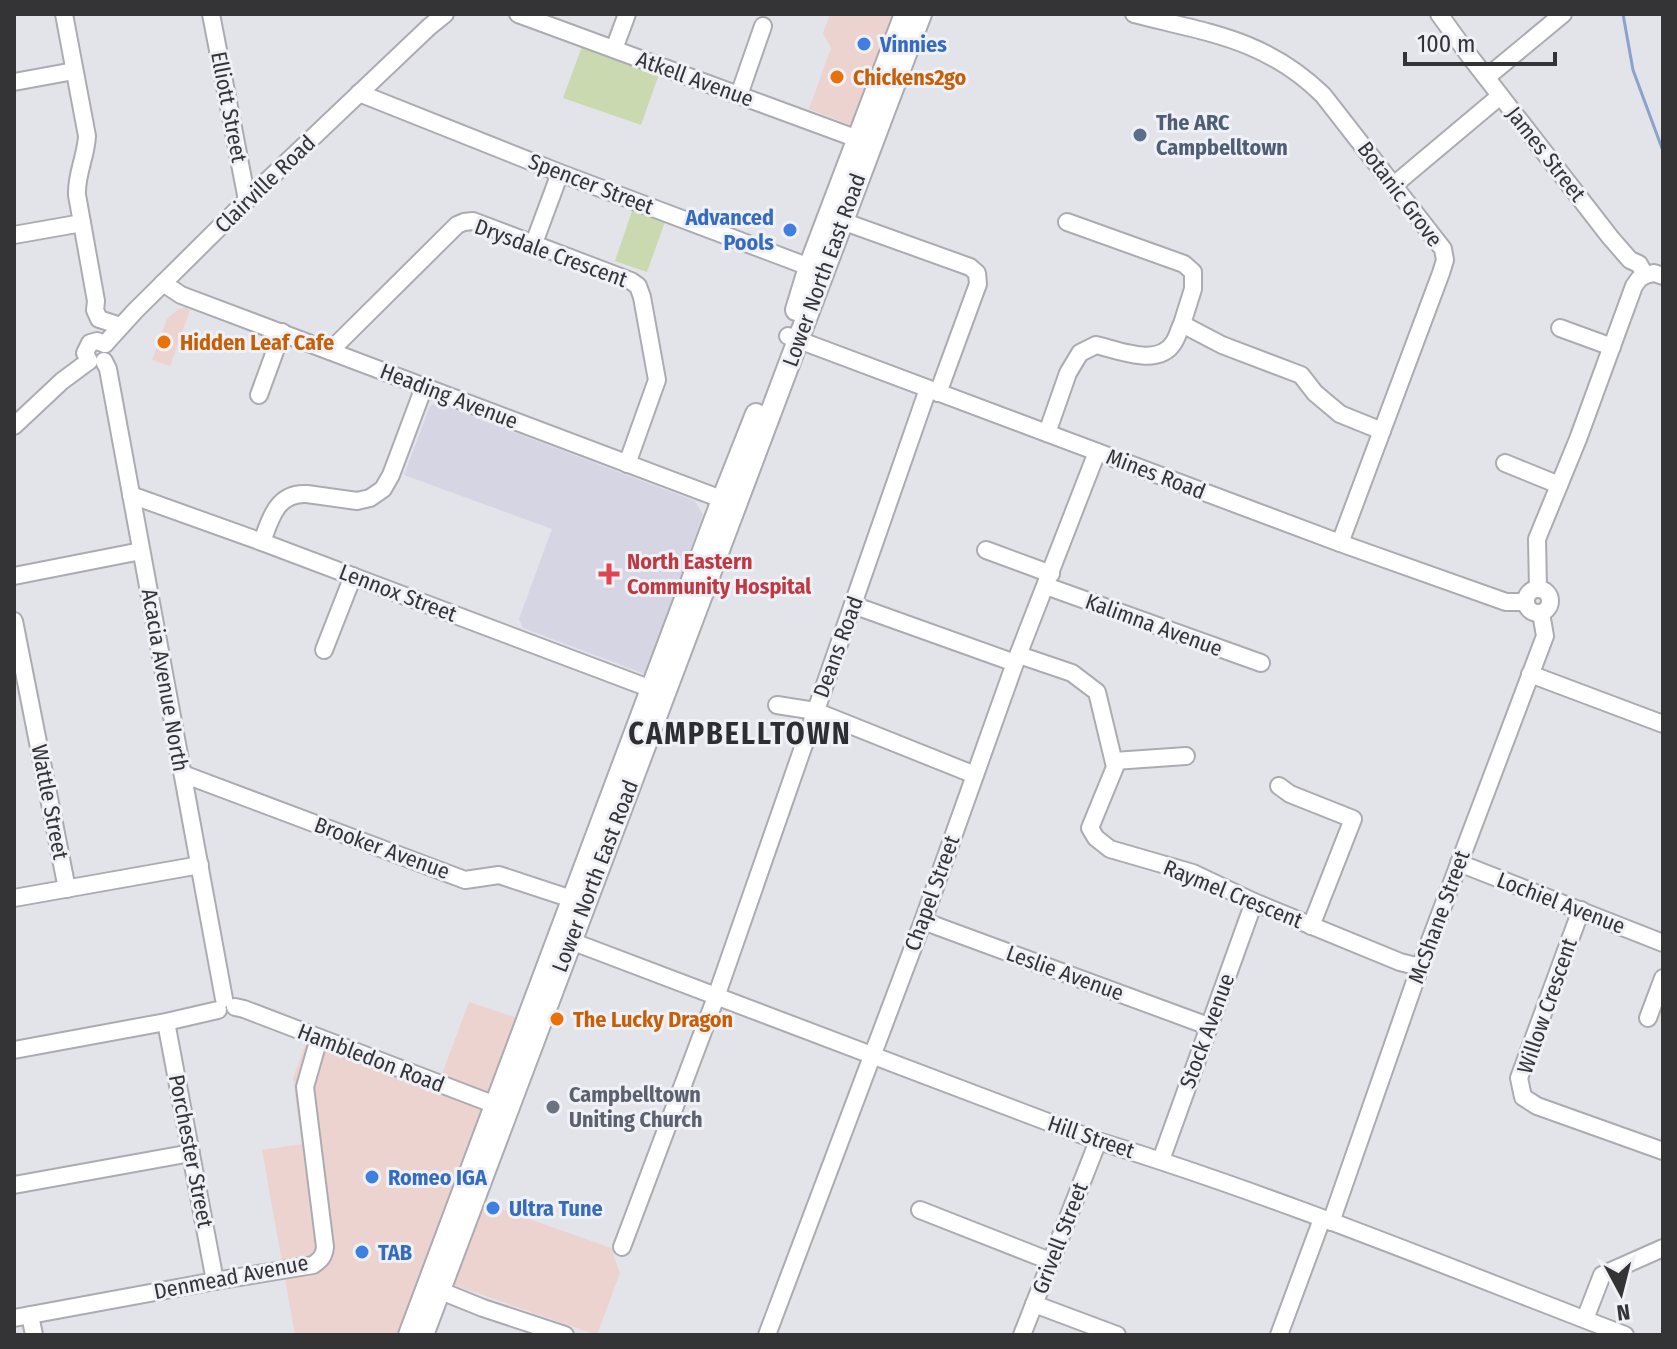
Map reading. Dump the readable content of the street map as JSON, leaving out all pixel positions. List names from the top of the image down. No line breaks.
{"streets":{"main road":["Lower North East Road"],"street":["Atkell Avenue","Elliott Street","James Street","Clairville Road","Spencer Street","Botanic Grove","Drysdale Crescent","Heading Avenue","Mines Road","Lennox Street","Kalimna Avenue","Deans Road","Acacia Avenue North","Wattle Street","Brooker Avenue","Chapel Street","Raymel Crescent","Lochiel Avenue","McShane Street","Leslie Avenue","Willow Crescent","Stock Avenue","Hambledon Road","Hill Street","Porchester Street","Grivell Street","Denmead Avenue"]},"crossings":[["Atkell Avenue","Lower North East Road"],["Elliott Street","Clairville Road"],["Clairville Road","Spencer Street"],["Clairville Road","Heading Avenue"],["Clairville Road","Acacia Avenue North"],["Spencer Street","Lower North East Road"],["Botanic Grove","Mines Road"],["Drysdale Crescent","Heading Avenue"],["Lower North East Road","Heading Avenue"],["Lower North East Road","Mines Road"],["Lower North East Road","Lennox Street"],["Lower North East Road","Deans Road"],["Lower North East Road","Brooker Avenue"],["Lower North East Road","Hambledon Road"],["Lower North East Road","Hill Street"],["Mines Road","Deans Road"],["Mines Road","Chapel Street"],["Mines Road","McShane Street"],["Lennox Street","Acacia Avenue North"],["Kalimna Avenue","Chapel Street"],["Deans Road","Hill Street"],["Acacia Avenue North","Brooker Avenue"],["Acacia Avenue North","Hambledon Road"],["Chapel Street","Leslie Avenue"],["Chapel Street","Hill Street"],["Raymel Crescent","McShane Street"],["Raymel Crescent","Stock Avenue"],["Lochiel Avenue","McShane Street"],["Lochiel Avenue","Willow Crescent"],["McShane Street","Hill Street"],["Leslie Avenue","Stock Avenue"],["Stock Avenue","Hill Street"],["Hambledon Road","Denmead Avenue"],["Hill Street","Grivell Street"],["Porchester Street","Denmead Avenue"]],"districts":["CAMPBELLTOWN"],"places":{"other":["Vinnies","Chickens2go","The ARC Campbelltown","Advanced Pools","Hidden Leaf Cafe","The Lucky Dragon","Campbelltown Uniting Church","Romeo IGA","Ultra Tune","TAB"],"health":["North Eastern Community Hospital"]},"scale_bar":"100 m","north":"bottom"}
